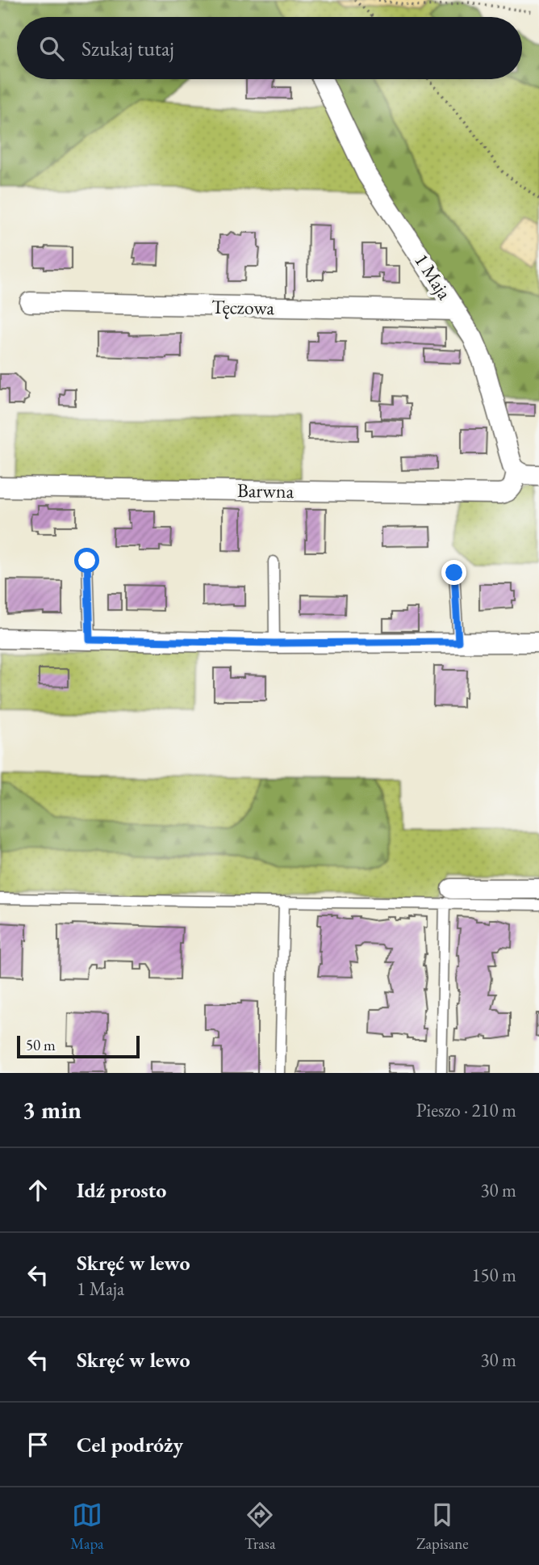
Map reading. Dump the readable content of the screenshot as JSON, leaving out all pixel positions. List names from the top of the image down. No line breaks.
{"streets":{"street":["1 Maja","Tęczowa","Barwna"]},"crossings":[["1 Maja","Tęczowa"],["1 Maja","Barwna"]],"scale_bar":"50 m","page":{"search":"Szukaj tutaj","scale":"50 m","heading":["3 min","Pieszo · 210 m"],"list":[["Idź prosto","30 m"],["Skręć w lewo","1 Maja","150 m"],["Skręć w lewo","30 m"],"Cel podróży"],"nav":["Mapa","Trasa","Zapisane"]}}
